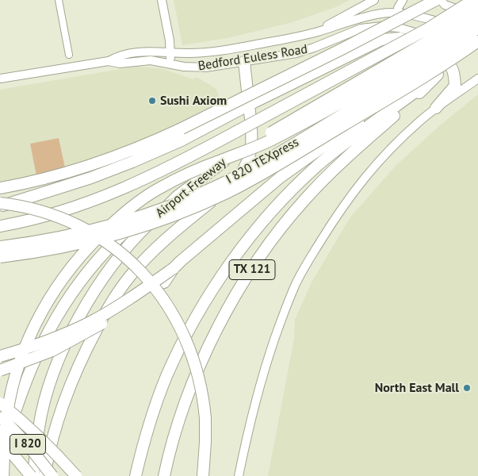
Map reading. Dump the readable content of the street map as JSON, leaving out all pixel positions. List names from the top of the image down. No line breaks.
{"streets":{"highway":["I 820 TEXpress","Airport Freeway","TX 121","I 820"],"main road":["Bedford Euless Road"]},"crossings":[["Bedford Euless Road","TX 121"],["Airport Freeway","I 820"]],"places":["Sushi Axiom","North East Mall"]}
